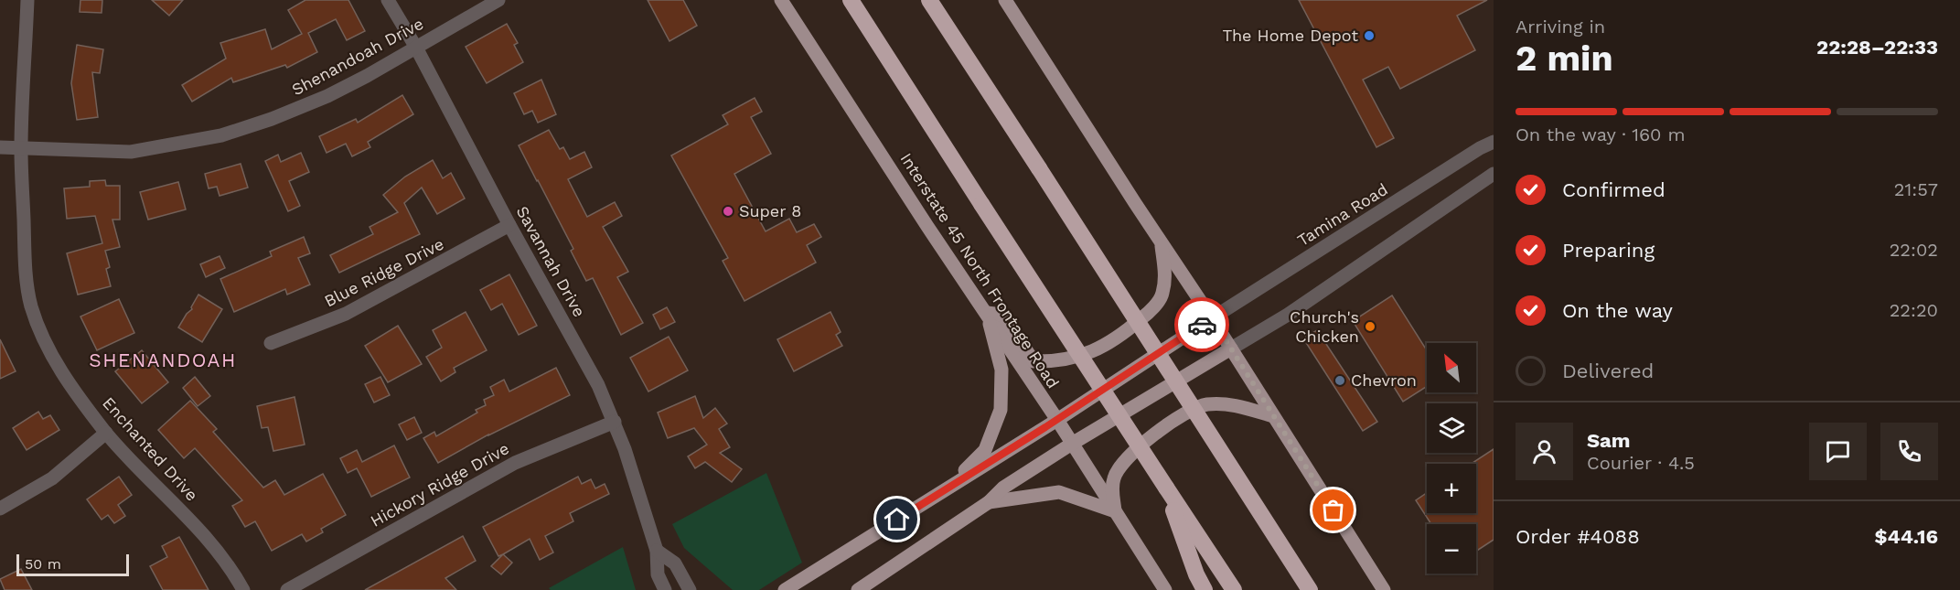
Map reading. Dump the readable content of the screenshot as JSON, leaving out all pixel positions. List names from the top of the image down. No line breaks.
{"streets":{"main road":["Interstate 45 North Frontage Road"],"street":["Shenandoah Drive","Tamina Road","Savannah Drive","Blue Ridge Drive","Enchanted Drive","Hickory Ridge Drive"]},"crossings":[["Shenandoah Drive","Savannah Drive"],["Shenandoah Drive","Enchanted Drive"],["Savannah Drive","Blue Ridge Drive"],["Savannah Drive","Hickory Ridge Drive"]],"districts":["SHENANDOAH"],"places":["The Home Depot","Super 8","Church's Chicken","Chevron"],"scale_bar":"50 m","north":"top left","page":{"heading":["2 min","Arriving in","22:28–22:33"],"panel":["Sam","Courier · 4.5","Order #4088","$44.16"],"bar":"On the way · 160 m","list":[["Confirmed","21:57"],["Preparing","22:02"],["On the way","22:20"],"Delivered"],"map_buttons":["+","−"],"scale":"50 m"}}
